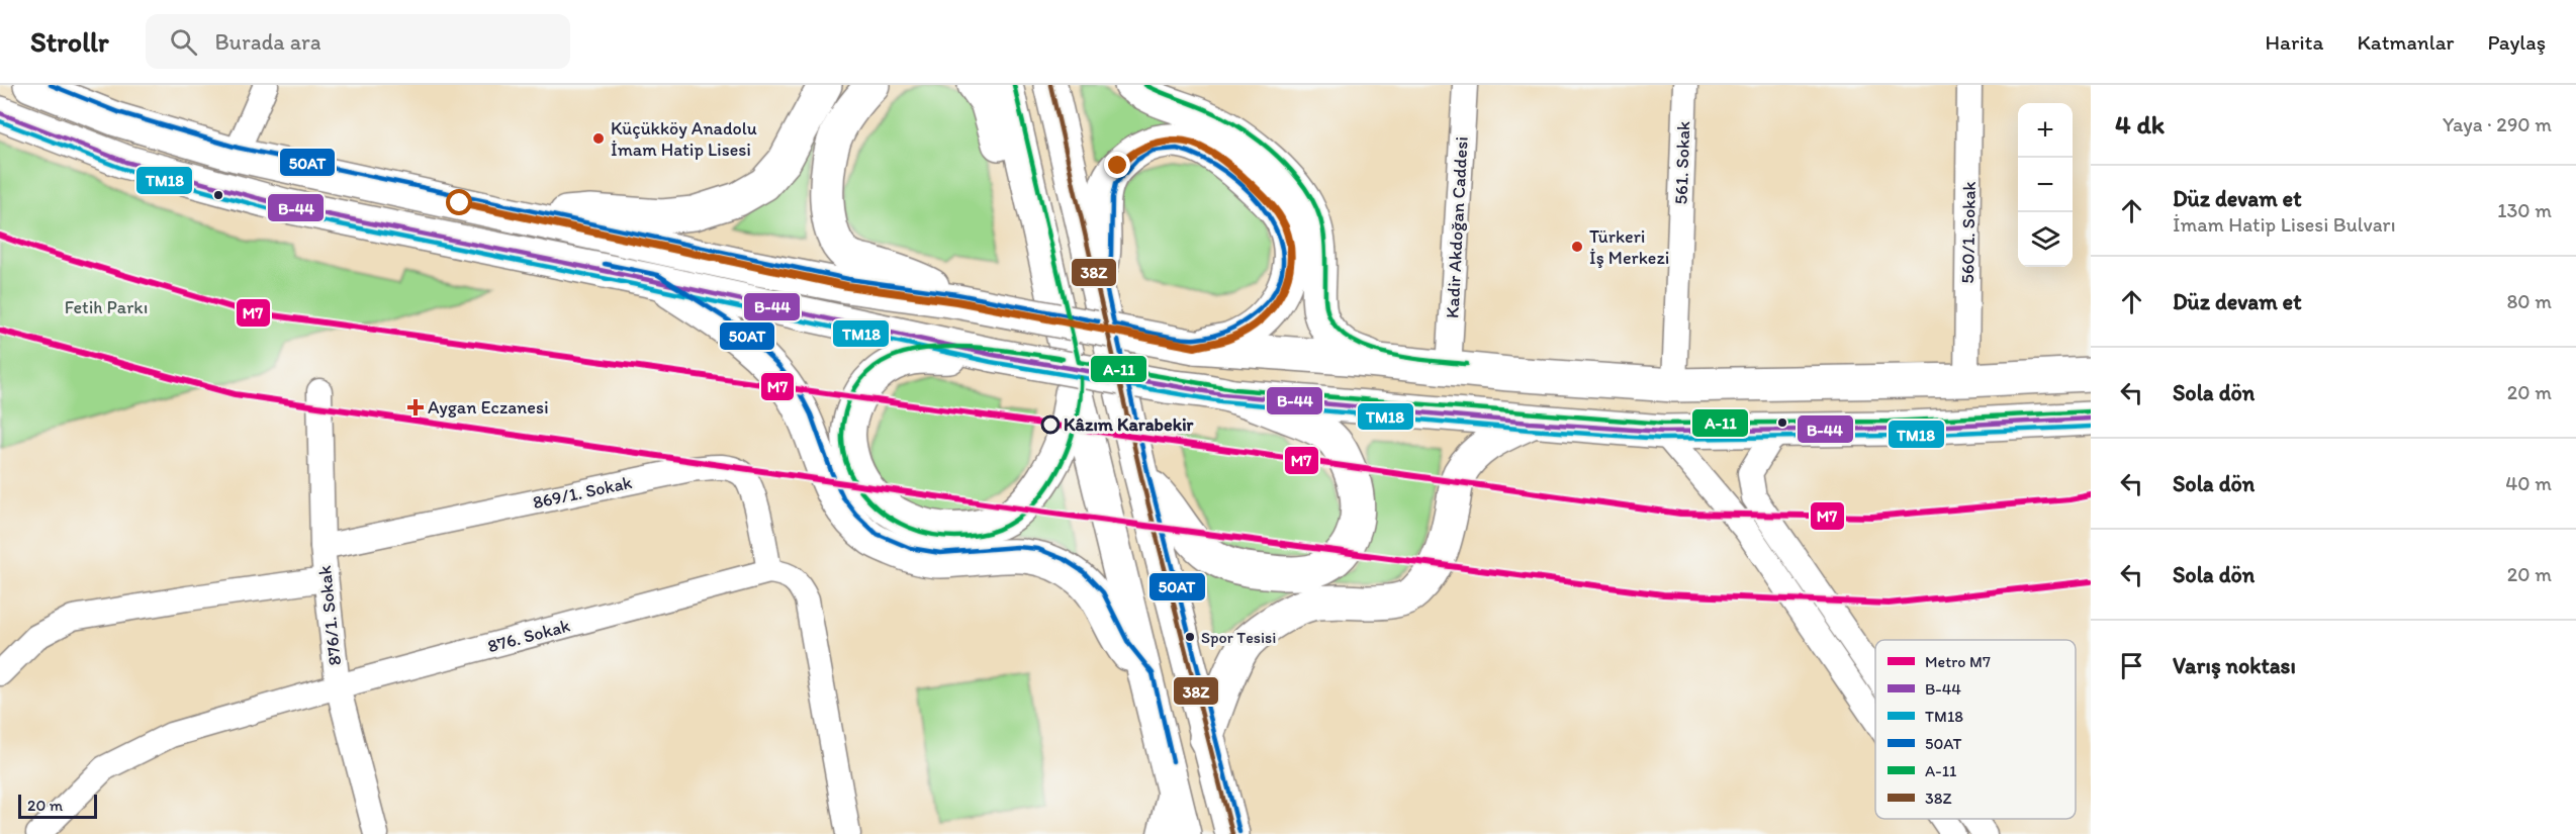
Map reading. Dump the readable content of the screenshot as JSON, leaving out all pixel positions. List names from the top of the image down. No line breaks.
{"streets":{"street":["561. Sokak","Kadir Akdoğan Caddesi","560/1. Sokak","869/1. Sokak","876/1. Sokak","876. Sokak"]},"crossings":[["869/1. Sokak","876/1. Sokak"],["869/1. Sokak","876. Sokak"],["876/1. Sokak","876. Sokak"]],"parks":["Fetih Parkı"],"places":{"other":["Küçükköy Anadolu İmam Hatip Lisesi","Türkeri İş Merkezi","Kâzım Karabekir","Spor Tesisi"],"health":["Aygan Eczanesi"]},"lines":["transit line 50AT","transit line A-11","transit line 38Z","transit line B-44","transit line TM18","metro line M7"],"legend":["Metro M7","B-44","TM18","50AT","A-11","38Z"],"scale_bar":"20 m","page":{"header":"Strollr","search":"Burada ara","nav":["Harita","Katmanlar","Paylaş"],"heading":["4 dk","Yaya · 290 m"],"map_buttons":["+","−"],"list":[["Düz devam et","İmam Hatip Lisesi Bulvarı","130 m"],["Düz devam et","80 m"],["Sola dön","20 m"],["Sola dön","40 m"],["Sola dön","20 m"],"Varış noktası"],"scale":"20 m"}}
